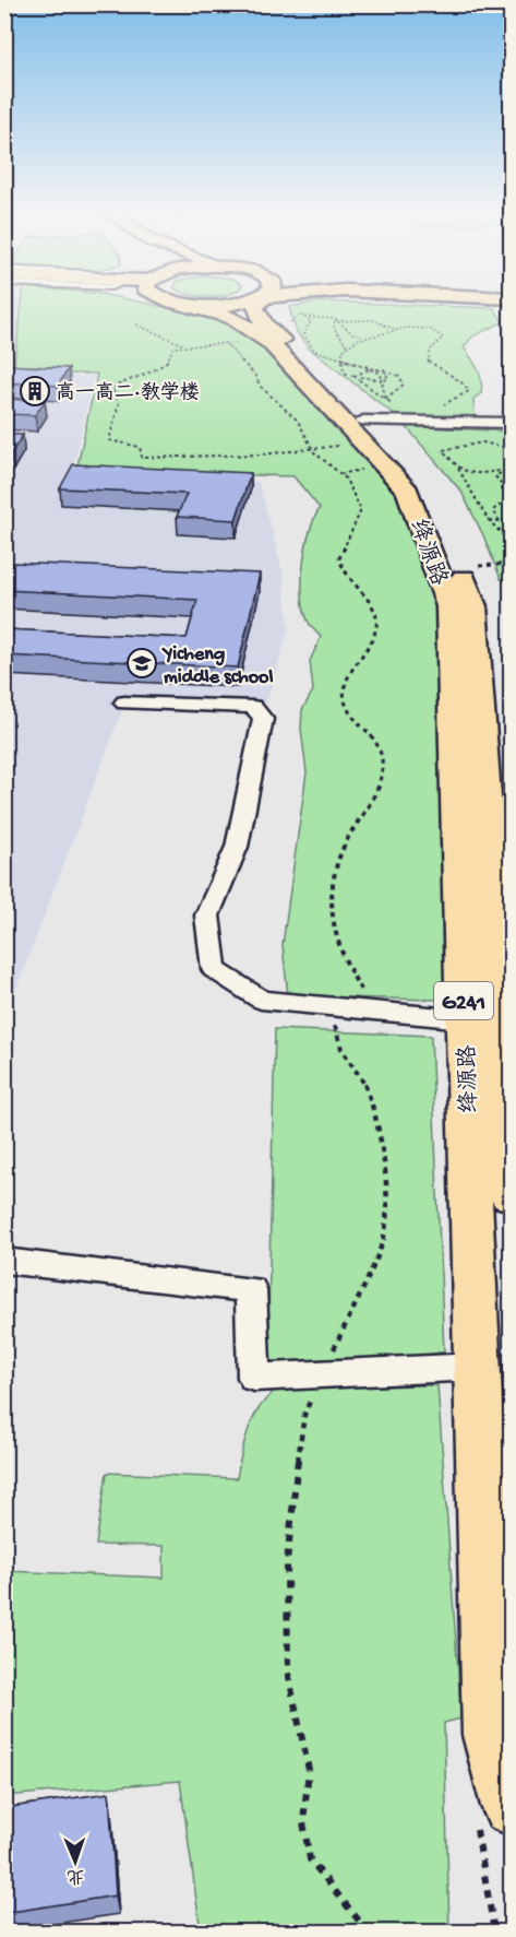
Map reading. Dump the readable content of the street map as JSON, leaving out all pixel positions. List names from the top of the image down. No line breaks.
{"streets":{"main road":["绛源路","G241"]},"crossings":[["绛源路","G241"]],"places":{"building":["高一高二·教学楼"],"school or university":["Yicheng middle school"]},"north":"bottom"}
